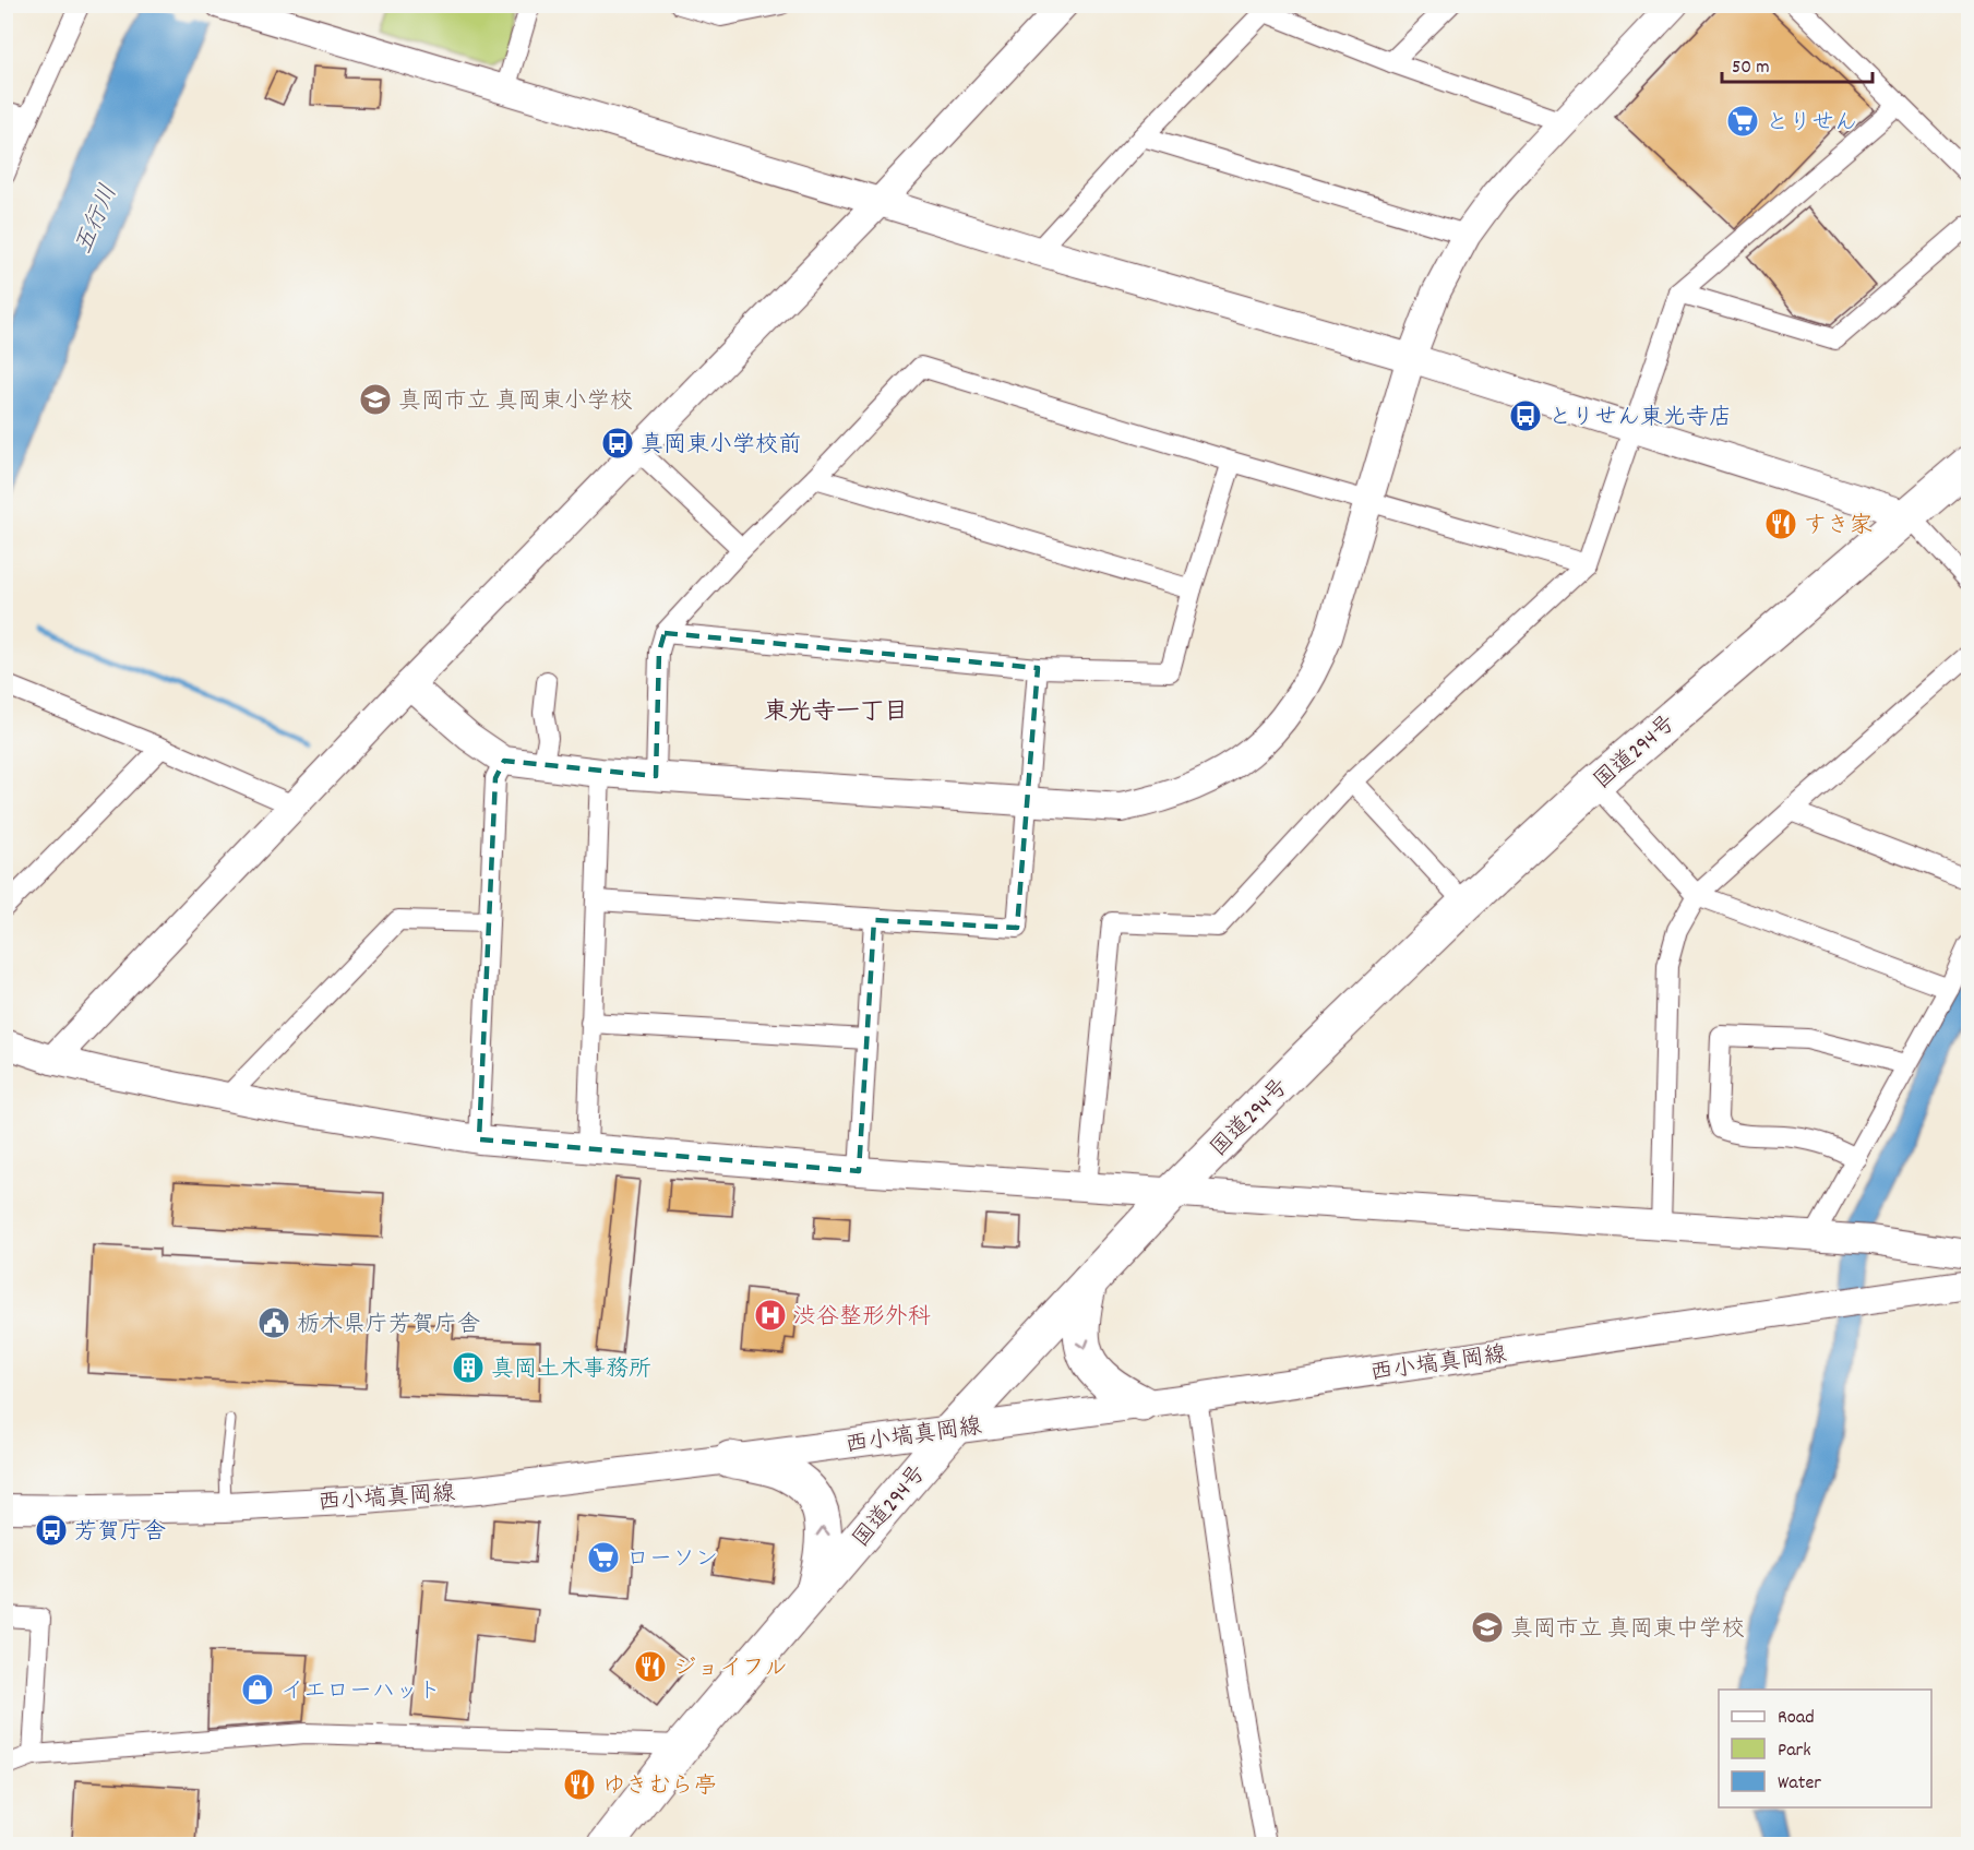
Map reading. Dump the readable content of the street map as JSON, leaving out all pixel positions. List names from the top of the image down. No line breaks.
{"streets":{"highway":["国道294号"],"street":["西小塙真岡線"]},"crossings":[["国道294号","西小塙真岡線"]],"districts":["東光寺一丁目"],"water":["五行川"],"places":{"supermarket":["とりせん","ローソン"],"school or university":["真岡市立 真岡東小学校","真岡市立 真岡東中学校"],"bus stop":["とりせん東光寺店","真岡東小学校前","芳賀庁舎"],"restaurant":["すき家","ジョイフル","ゆきむら亭"],"hospital":["渋谷整形外科"],"public building":["栃木県庁芳賀庁舎"],"building":["真岡土木事務所"],"shop":["イエローハット"]},"legend":["Road","Park","Water"],"scale_bar":"50 m"}
